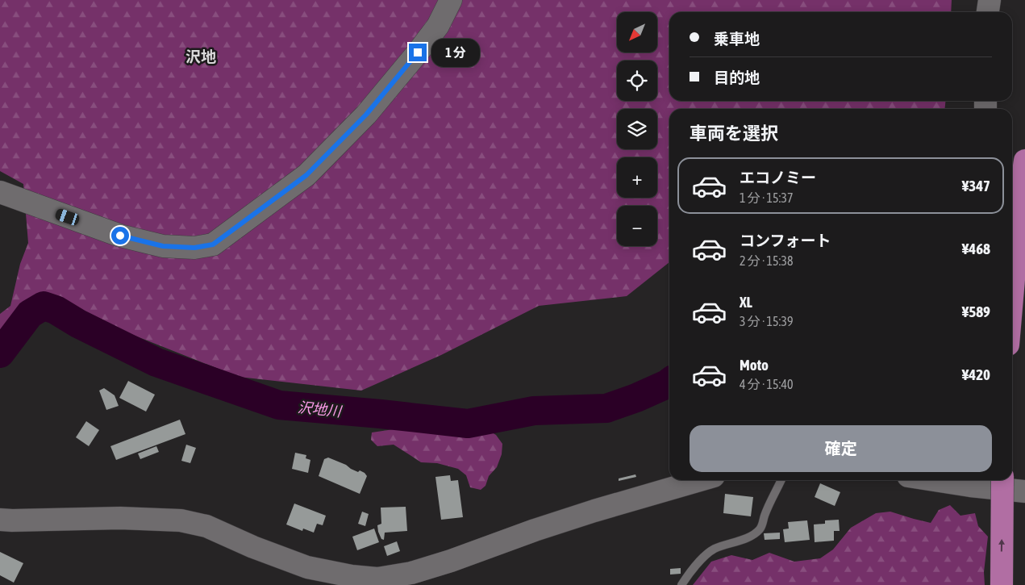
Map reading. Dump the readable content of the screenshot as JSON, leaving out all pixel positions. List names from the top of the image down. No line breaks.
{"districts":["沢地"],"water":["沢地川"],"north":"bottom left","page":{"map_buttons":["+","−"],"banner":["乗車地","目的地"],"bubble":"1 分","heading":"車両を選択","list":[{"name":"エコノミー","note":"1 分 · 15:37","value":"¥347"},{"name":"コンフォート","note":"2 分 · 15:38","value":"¥468"},{"name":"XL","note":"3 分 · 15:39","value":"¥589"},{"name":"Moto","note":"4 分 · 15:40","value":"¥420"}],"buttons":"確定"}}
